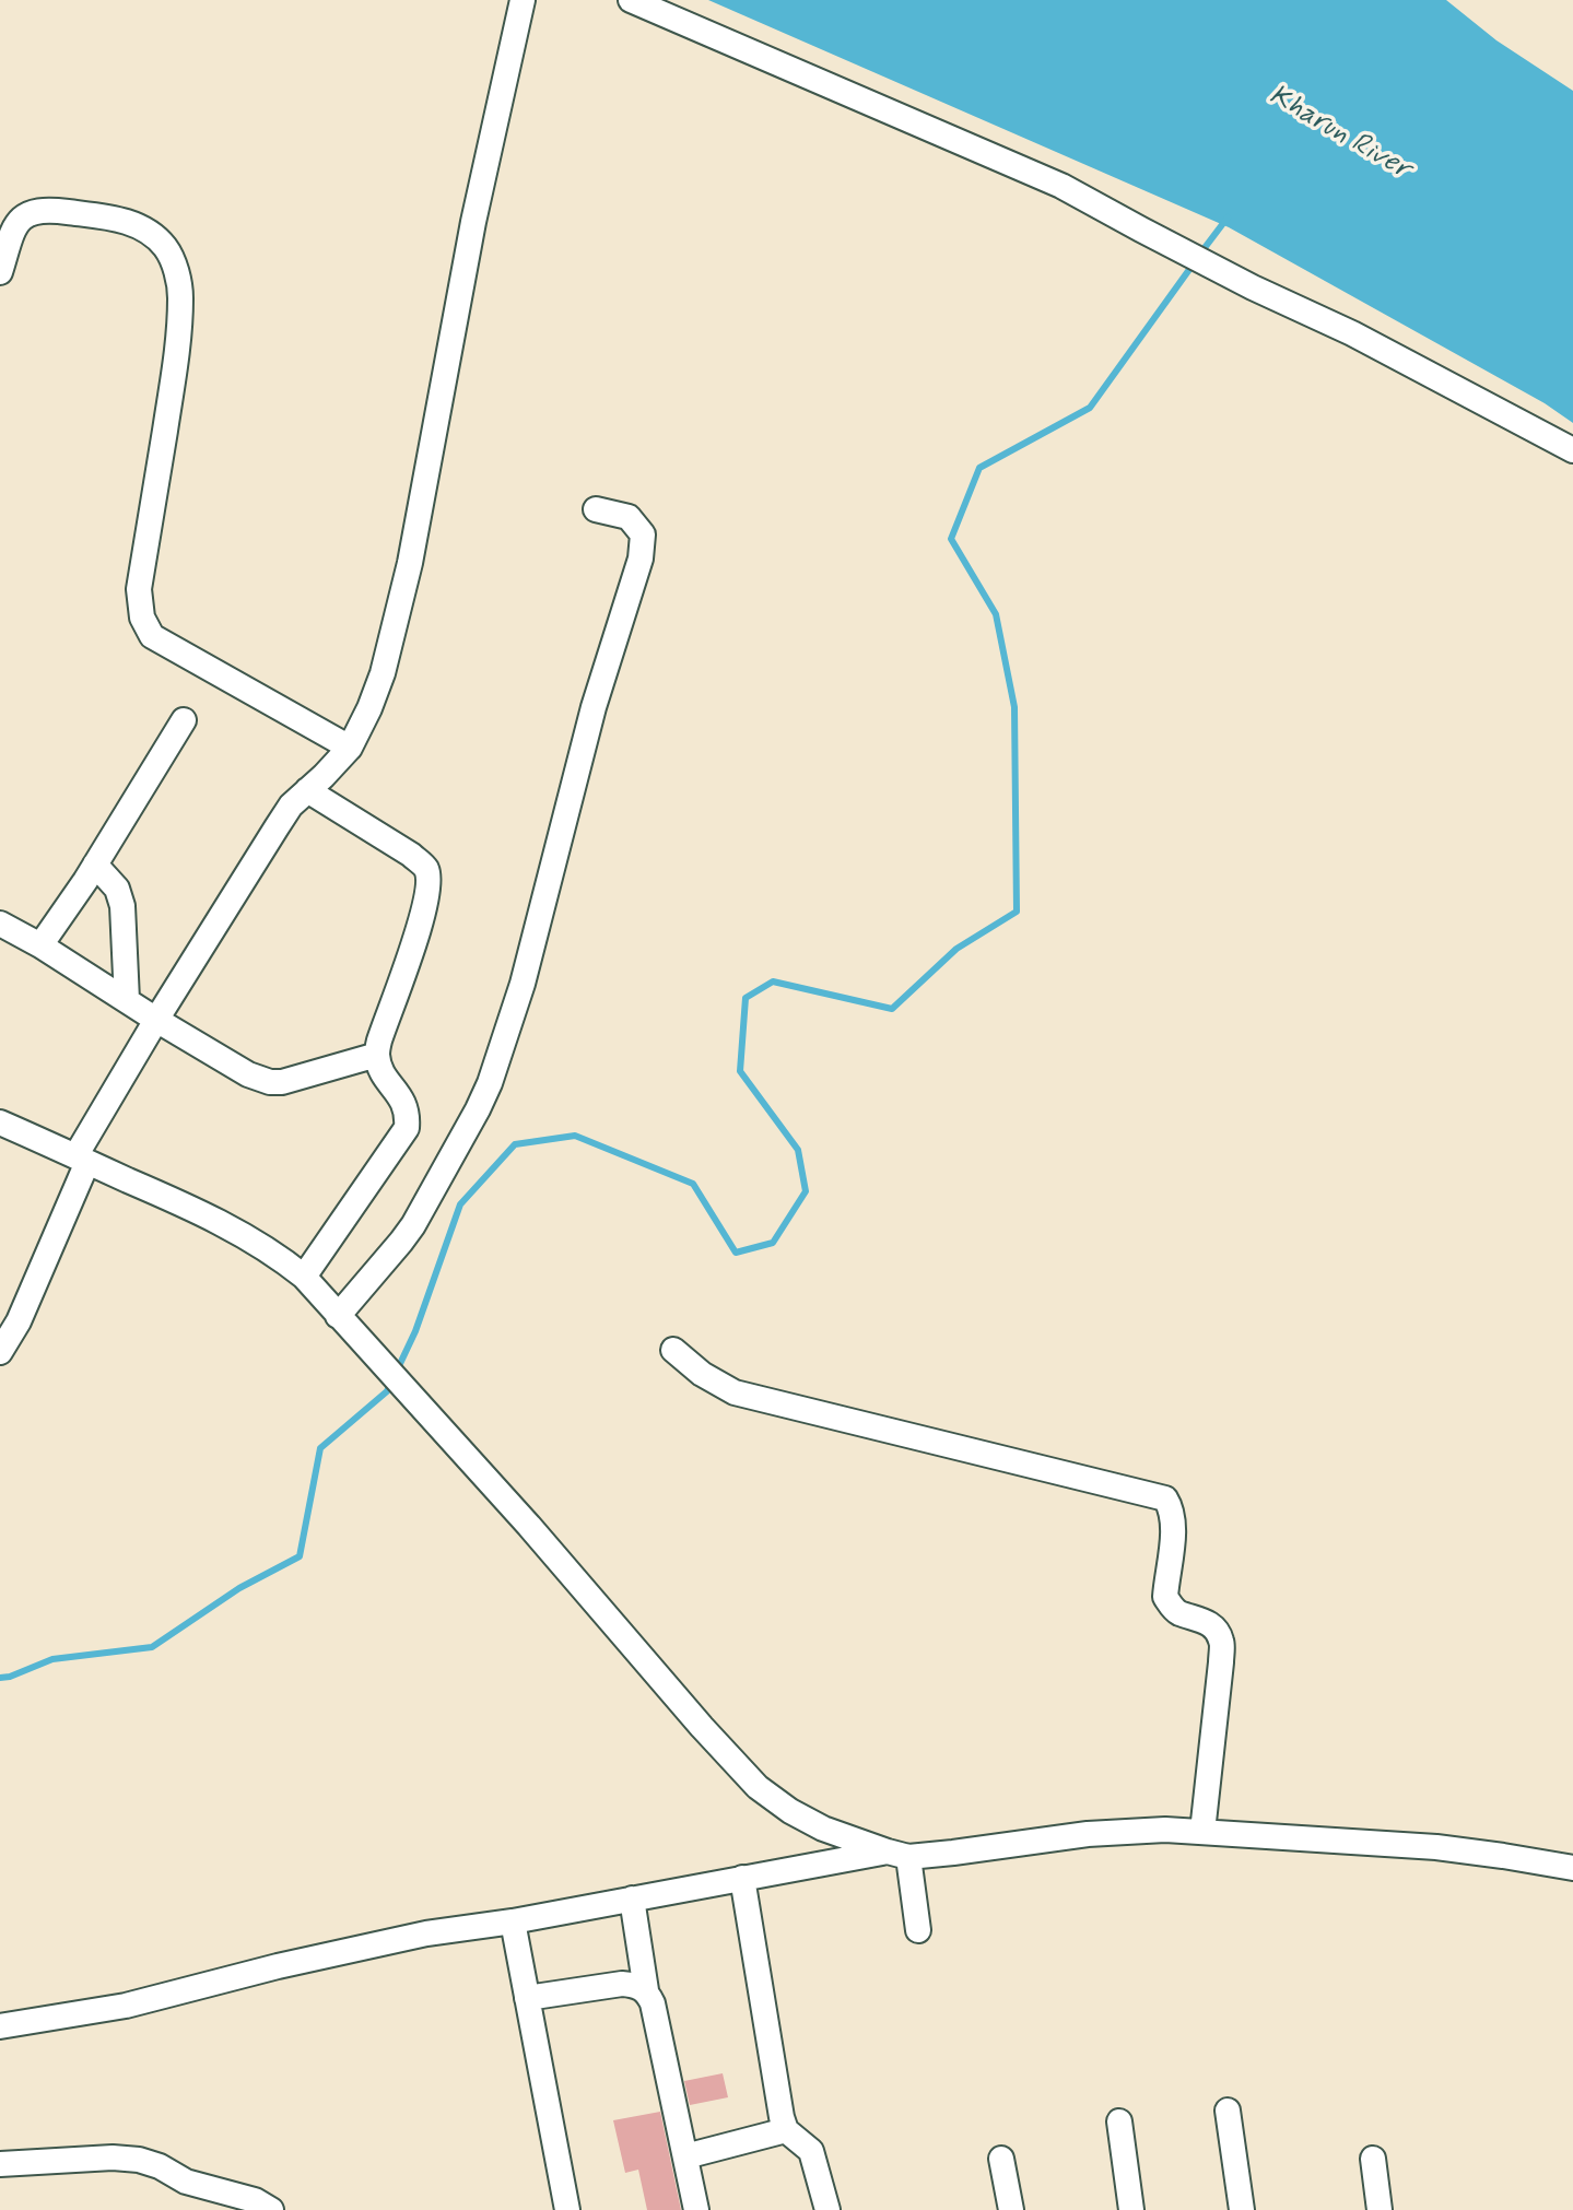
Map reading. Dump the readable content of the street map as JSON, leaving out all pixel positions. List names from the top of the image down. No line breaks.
{"water":["Kharun River"]}
